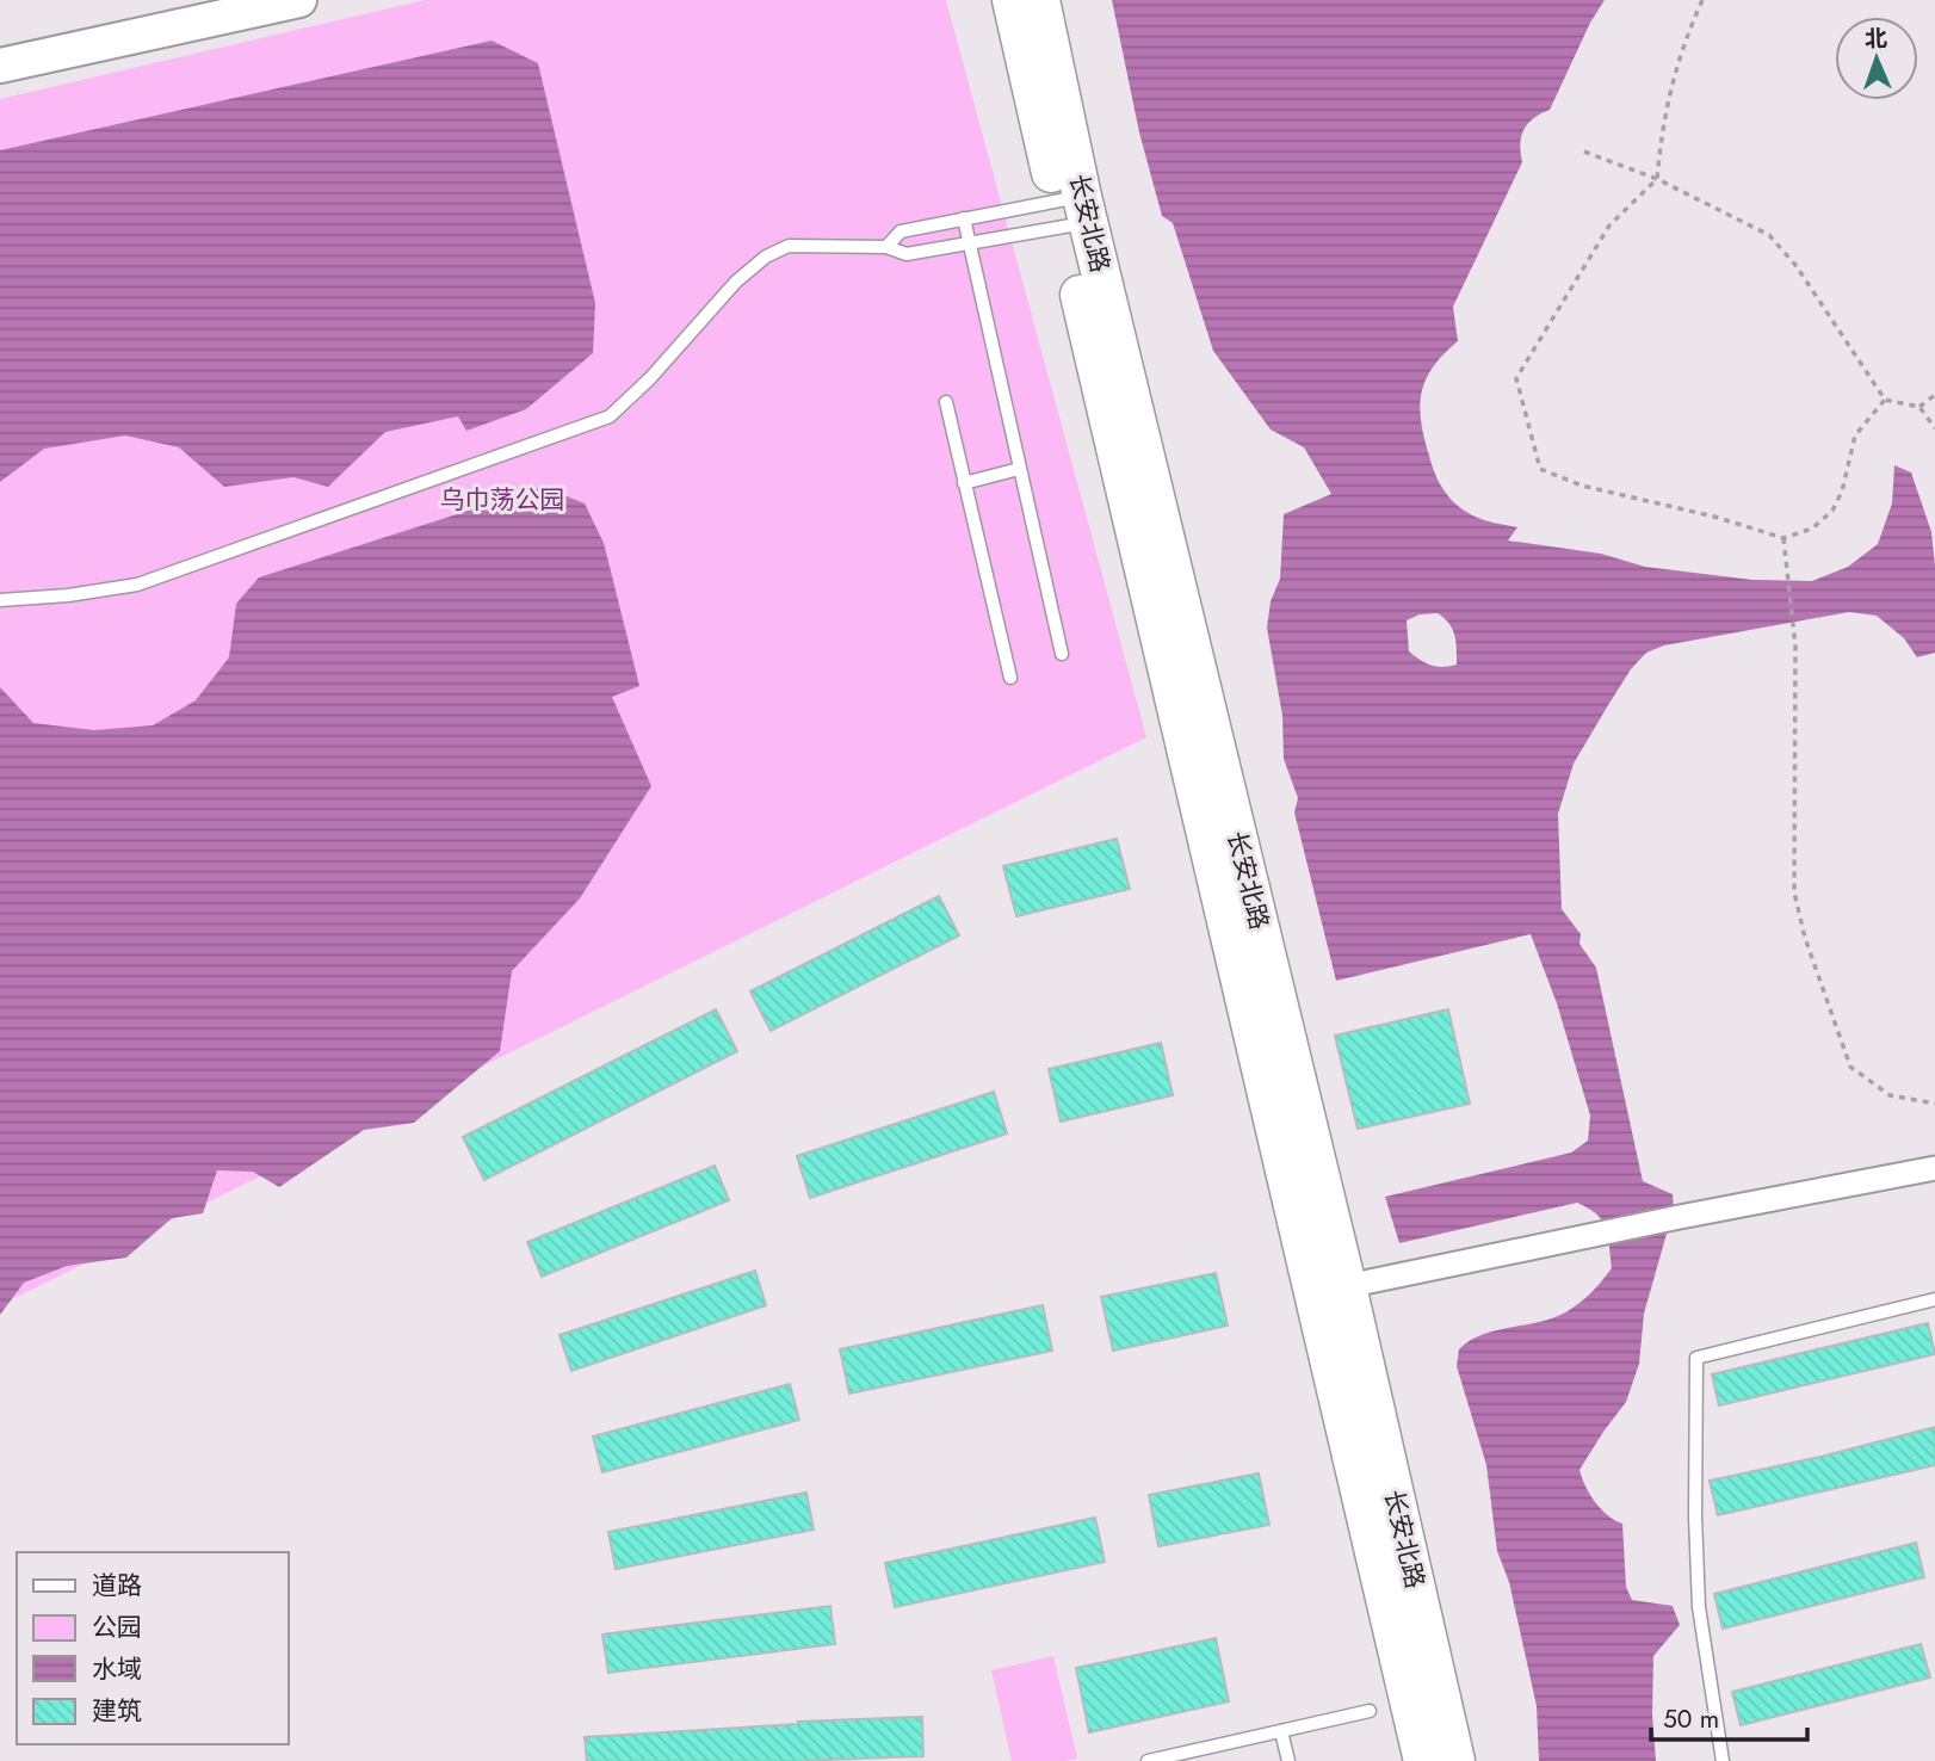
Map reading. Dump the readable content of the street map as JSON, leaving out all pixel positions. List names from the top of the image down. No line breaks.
{"streets":{"main road":["长安北路"]},"parks":["乌巾荡公园"],"legend":["道路","公园","水域","建筑"],"scale_bar":"50 m","north":"top"}
